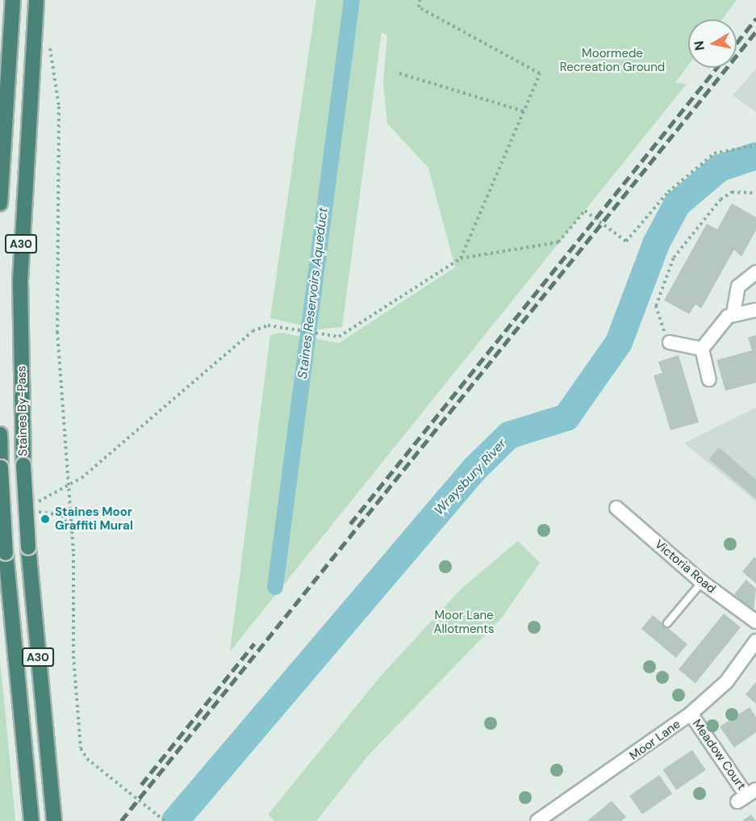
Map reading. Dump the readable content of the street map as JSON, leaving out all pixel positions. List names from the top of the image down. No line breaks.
{"streets":{"highway":["A30","Staines By-Pass"],"street":["Victoria Road","Moor Lane","Meadow Court"]},"crossings":[["Moor Lane","Meadow Court"]],"water":["Staines Reservoirs Aqueduct","Wraysbury River"],"parks":["Moormede Recreation Ground","Moor Lane Allotments"],"places":["Staines Moor Graffiti Mural"],"north":"left"}
